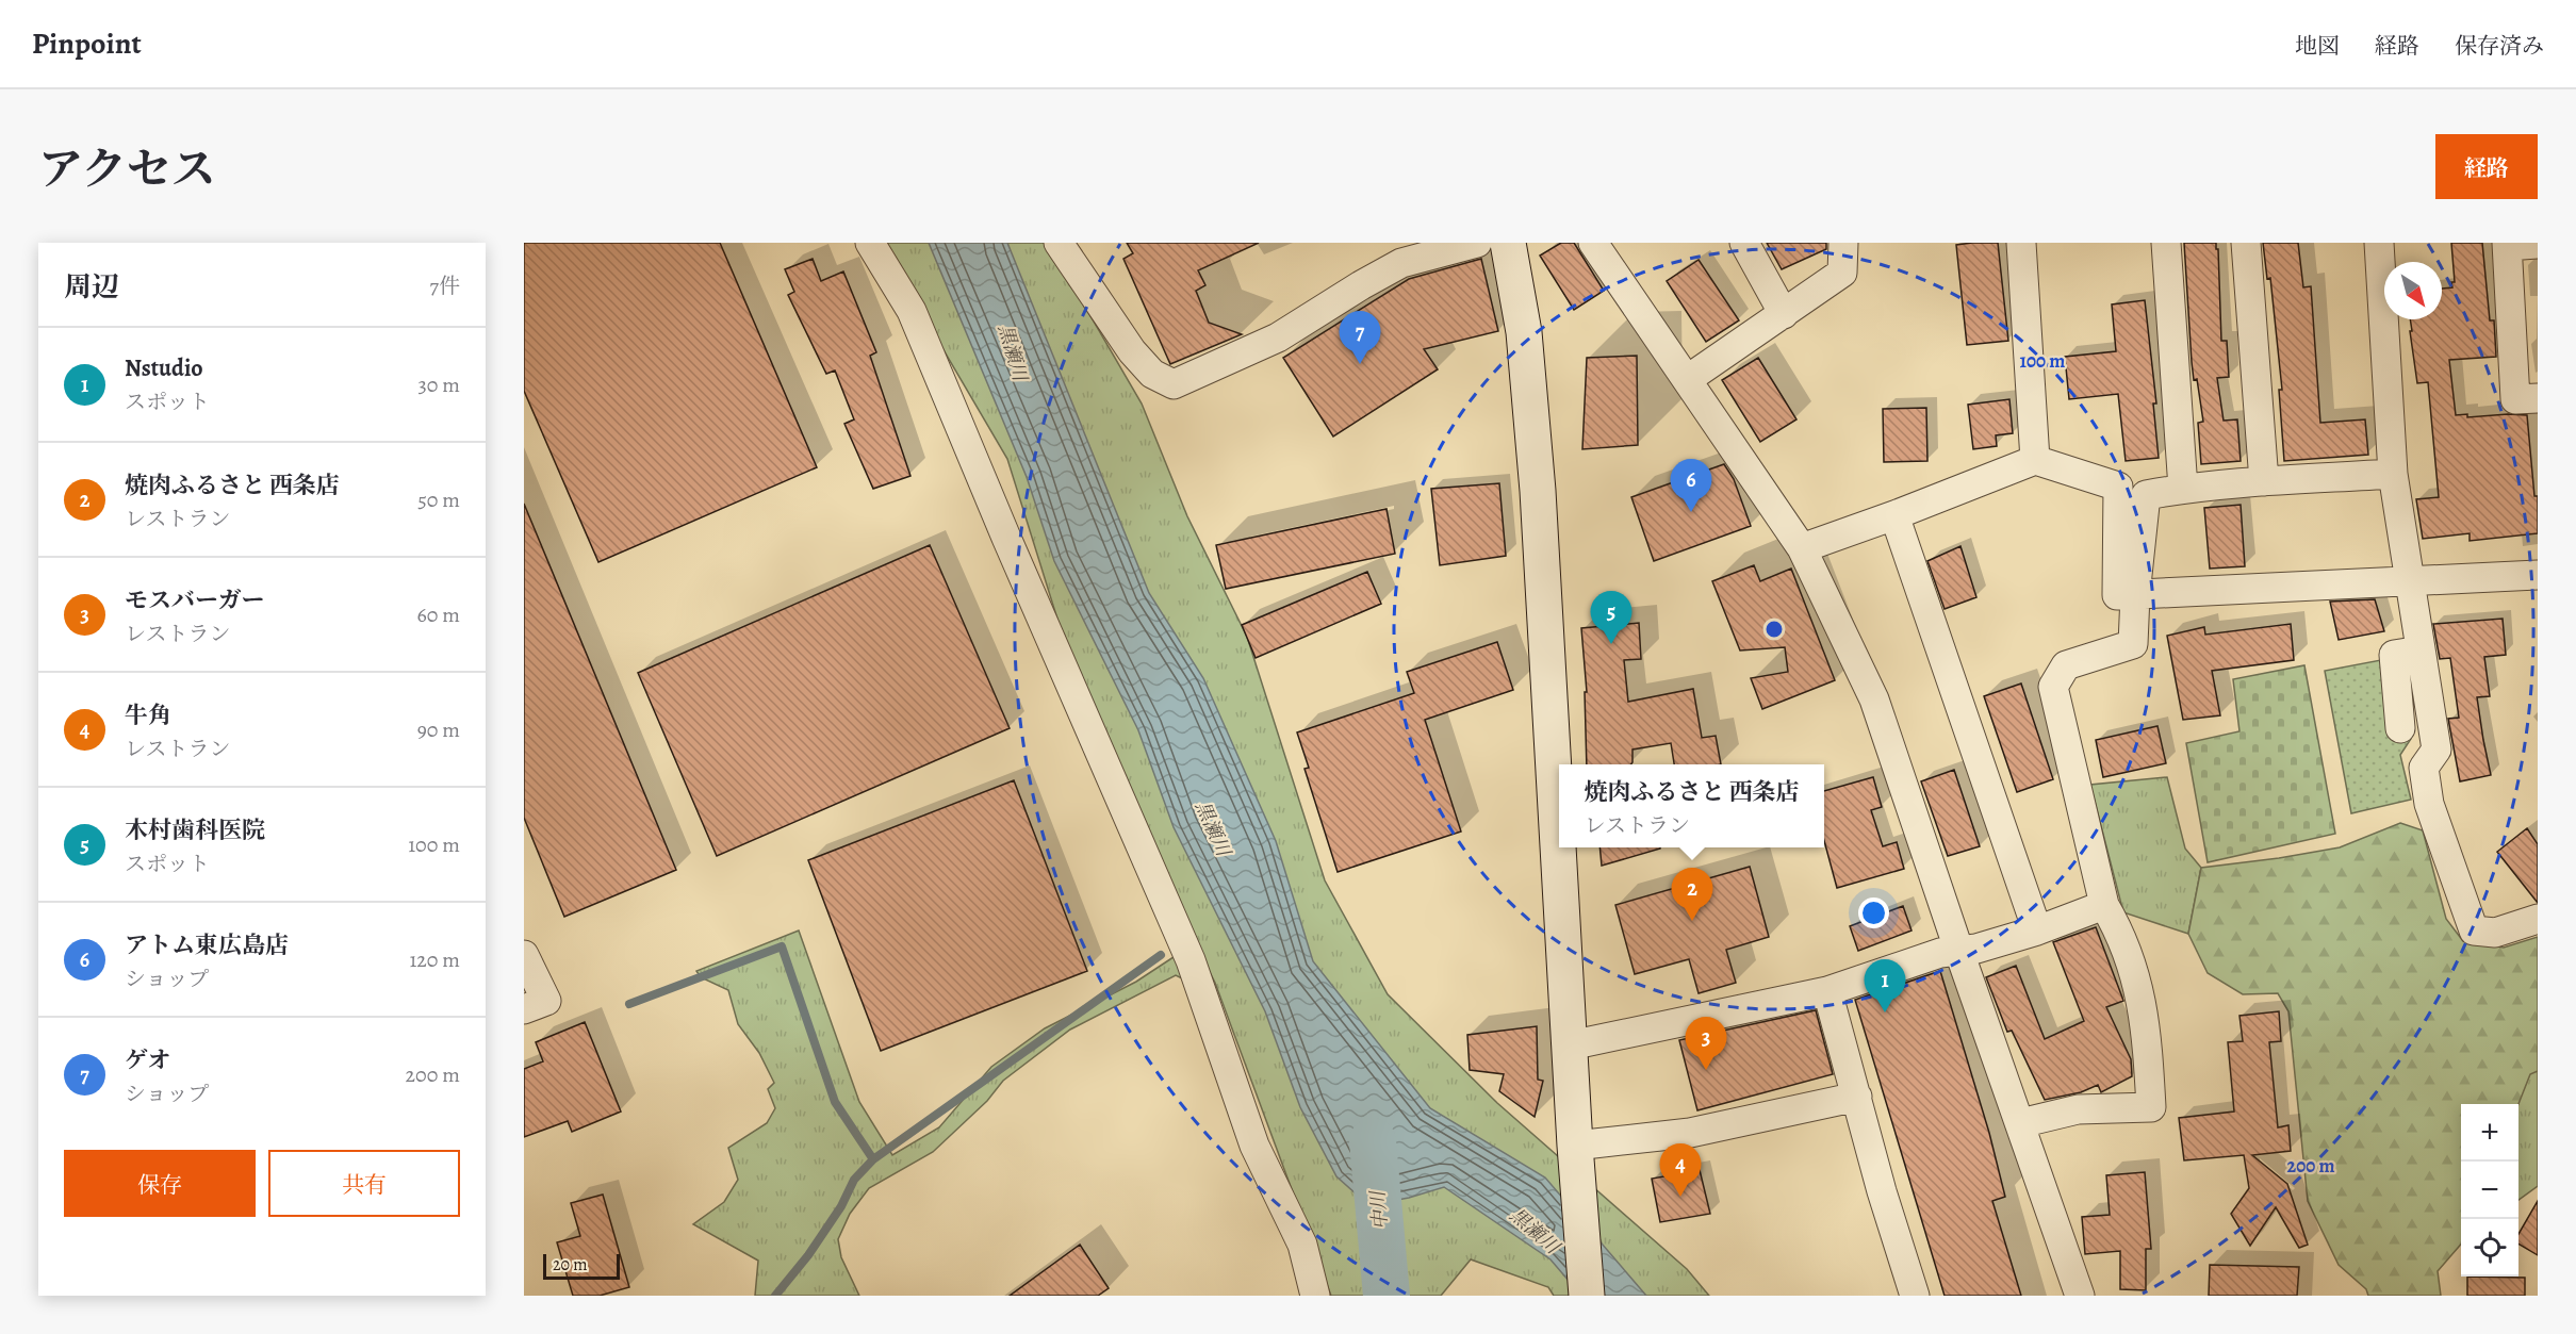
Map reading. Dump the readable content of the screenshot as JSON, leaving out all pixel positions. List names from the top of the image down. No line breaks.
{"water":["黒瀬川","中川"],"scale_bar":"20 m","north":"bottom right","page":{"header":"Pinpoint","nav":["地図","経路","保存済み"],"title":"アクセス","buttons":["経路",["保存","共有"]],"heading":["周辺","7件"],"pins":["7","6","5","2","1","3","4"],"list":[{"mark":"1","name":"Nstudio","note":"スポット","value":"30 m"},{"mark":"2","name":"焼肉ふるさと 西条店","note":"レストラン","value":"50 m"},{"mark":"3","name":"モスバーガー","note":"レストラン","value":"60 m"},{"mark":"4","name":"牛角","note":"レストラン","value":"90 m"},{"mark":"5","name":"木村歯科医院","note":"スポット","value":"100 m"},{"mark":"6","name":"アトム東広島店","note":"ショップ","value":"120 m"},{"mark":"7","name":"ゲオ","note":"ショップ","value":"200 m"}],"popup":["焼肉ふるさと 西条店","レストラン"],"map_buttons":["+","−"],"scale":"20 m"},"rings":["100 m","200 m"]}
